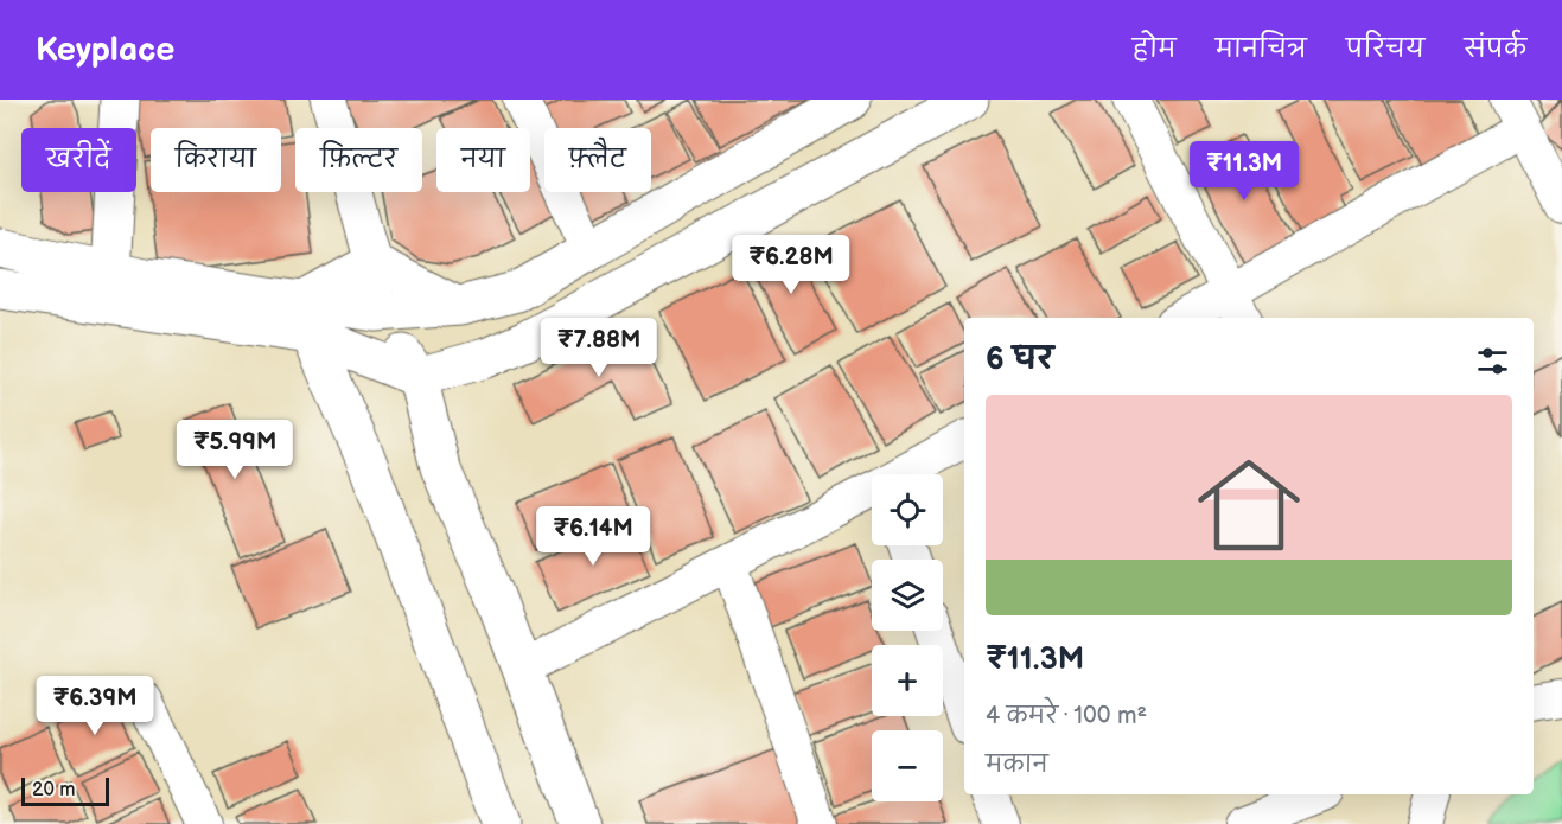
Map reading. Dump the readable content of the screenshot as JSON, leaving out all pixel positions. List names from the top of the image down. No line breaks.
{"scale_bar":"20 m","page":{"header":"Keyplace","nav":["होम","मानचित्र","परिचय","संपर्क"],"chip":["खरीदें","किराया","फ़िल्टर","नया","फ़्लैट"],"price":["₹11.3M","₹6.28M","₹7.88M","₹5.99M","₹6.14M","₹6.39M"],"heading":"6 घर","list":[{"name":"₹11.3M","note":"4 कमरे · 100 m² · मकान"}],"map_buttons":["+","−"],"scale":"20 m"}}
